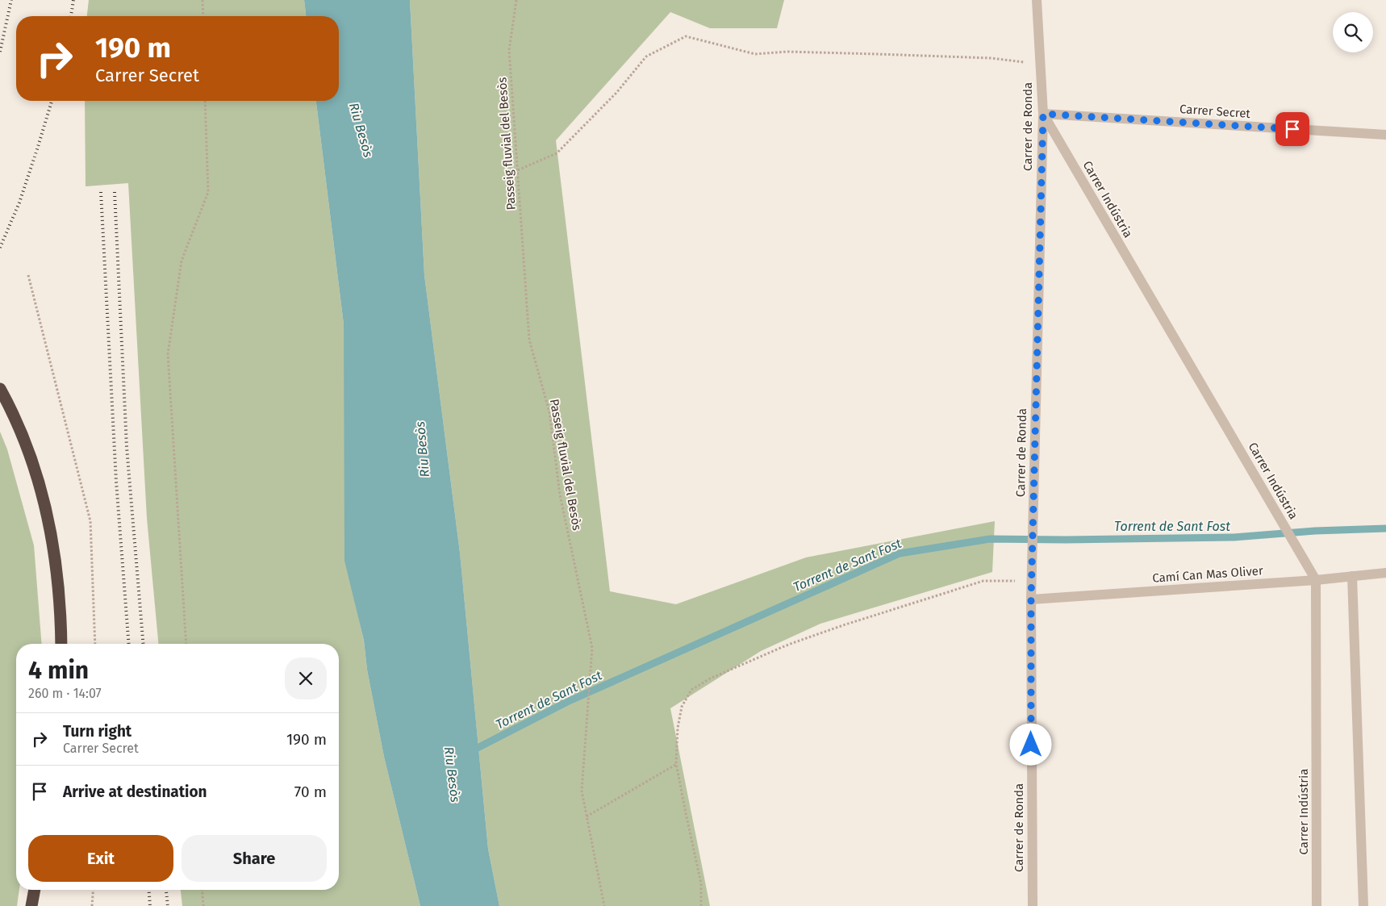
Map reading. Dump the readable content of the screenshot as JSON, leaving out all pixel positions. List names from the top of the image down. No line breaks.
{"streets":{"street":["Carrer Secret","Carrer de Ronda","Carrer Indústria","Camí Can Mas Oliver"],"path":["Passeig fluvial del Besòs"]},"crossings":[["Carrer Secret","Carrer de Ronda"],["Carrer Secret","Carrer Indústria"],["Carrer de Ronda","Carrer Indústria"],["Carrer de Ronda","Camí Can Mas Oliver"],["Carrer Indústria","Camí Can Mas Oliver"]],"water":["Riu Besòs","Torrent de Sant Fost"],"page":{"turn":["190 m","Carrer Secret"],"heading":["4 min","260 m · 14:07"],"list":[{"name":"Turn right","note":"Carrer Secret","value":"190 m"},{"name":"Arrive at destination","value":"70 m"}],"buttons":["Exit","Share"]}}
